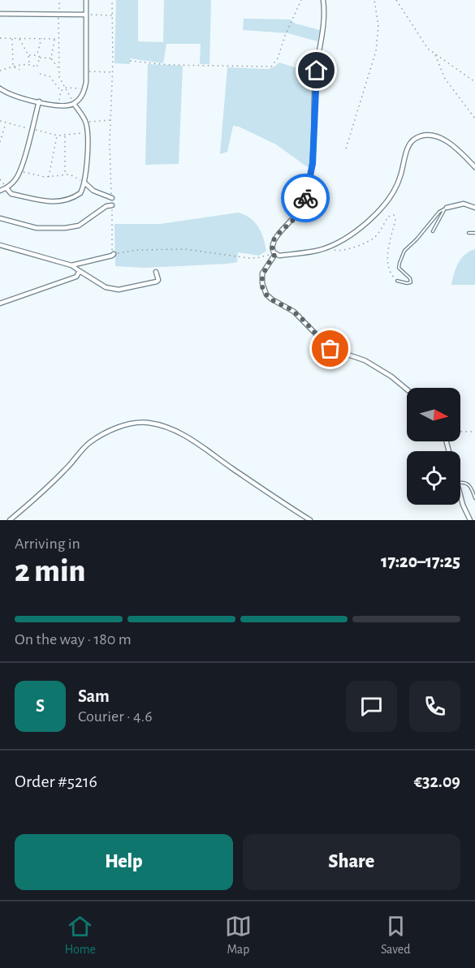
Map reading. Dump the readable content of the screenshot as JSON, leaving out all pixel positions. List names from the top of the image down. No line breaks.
{"north":"right","page":{"heading":["2 min","Arriving in","17:20–17:25"],"panel":["Sam","Courier · 4.6","Order #5216","€32.09"],"bar":"On the way · 180 m","round":"S","buttons":["Help","Share"],"tabs":["Home","Map","Saved"]}}
